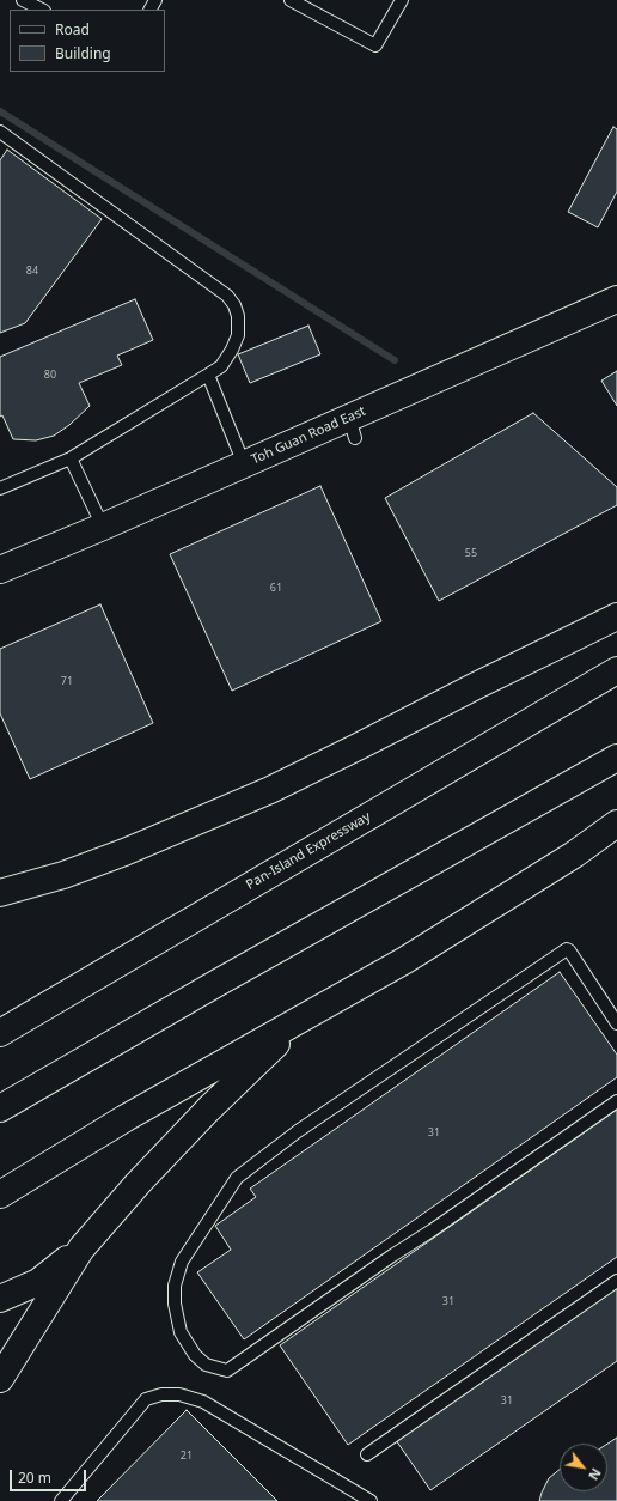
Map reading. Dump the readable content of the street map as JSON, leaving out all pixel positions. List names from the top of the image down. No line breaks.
{"streets":{"main road":["Toh Guan Road East","Pan-Island Expressway"]},"house_numbers":["84","80","55","61","71","31","31","31","21"],"legend":["Road","Building"],"scale_bar":"20 m","north":"bottom right"}
